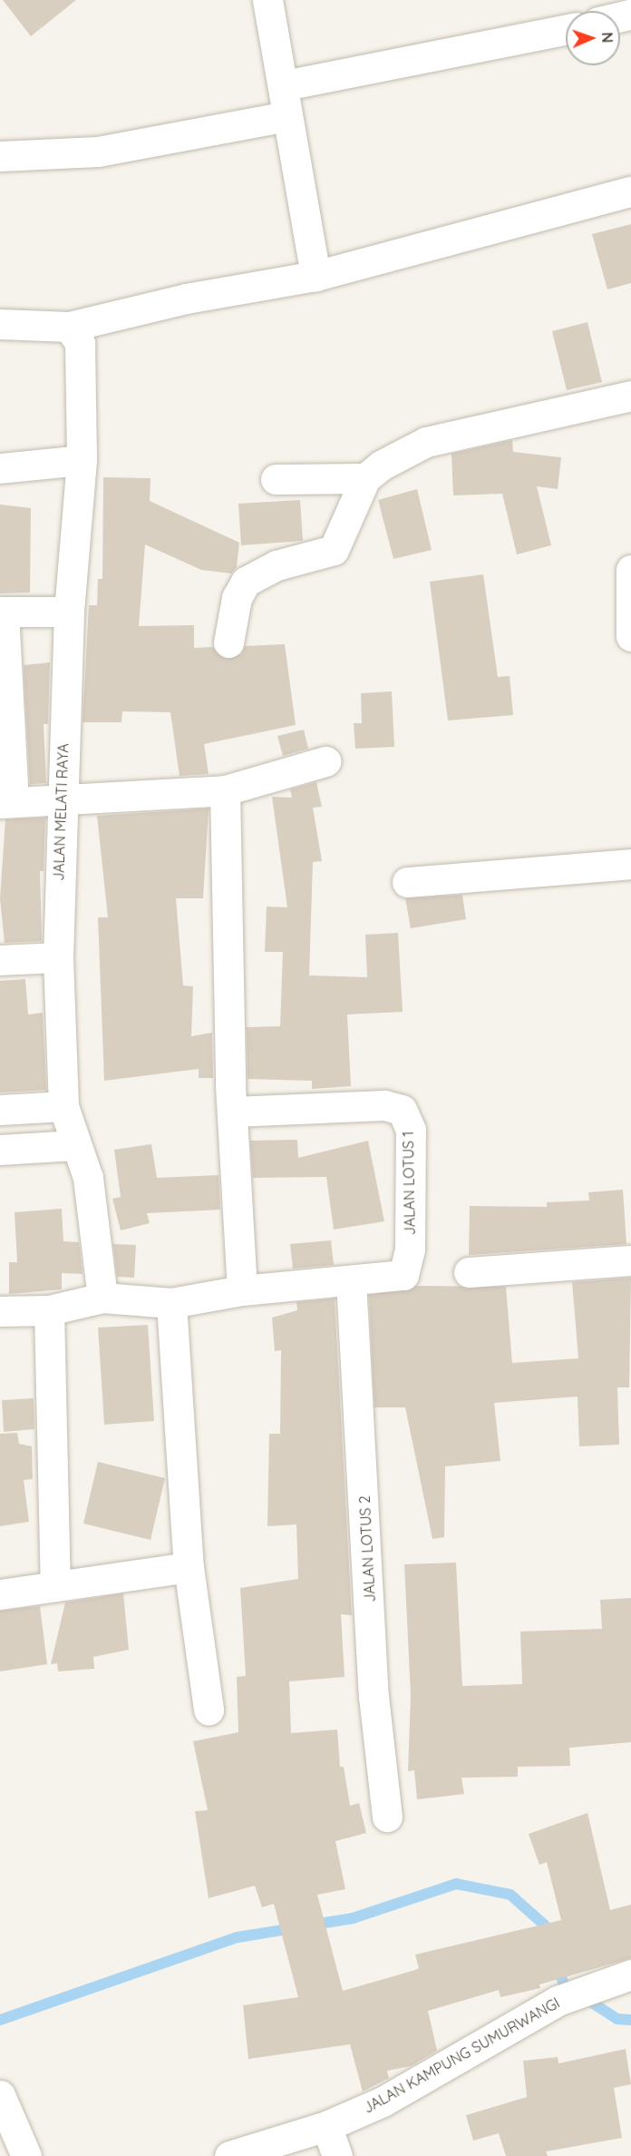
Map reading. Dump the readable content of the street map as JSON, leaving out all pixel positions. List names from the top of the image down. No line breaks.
{"streets":{"street":["JALAN MELATI RAYA","JALAN LOTUS 1","JALAN LOTUS 2","JALAN KAMPUNG SUMURWANGI"]},"crossings":[["JALAN LOTUS 1","JALAN LOTUS 2"]],"north":"right"}
